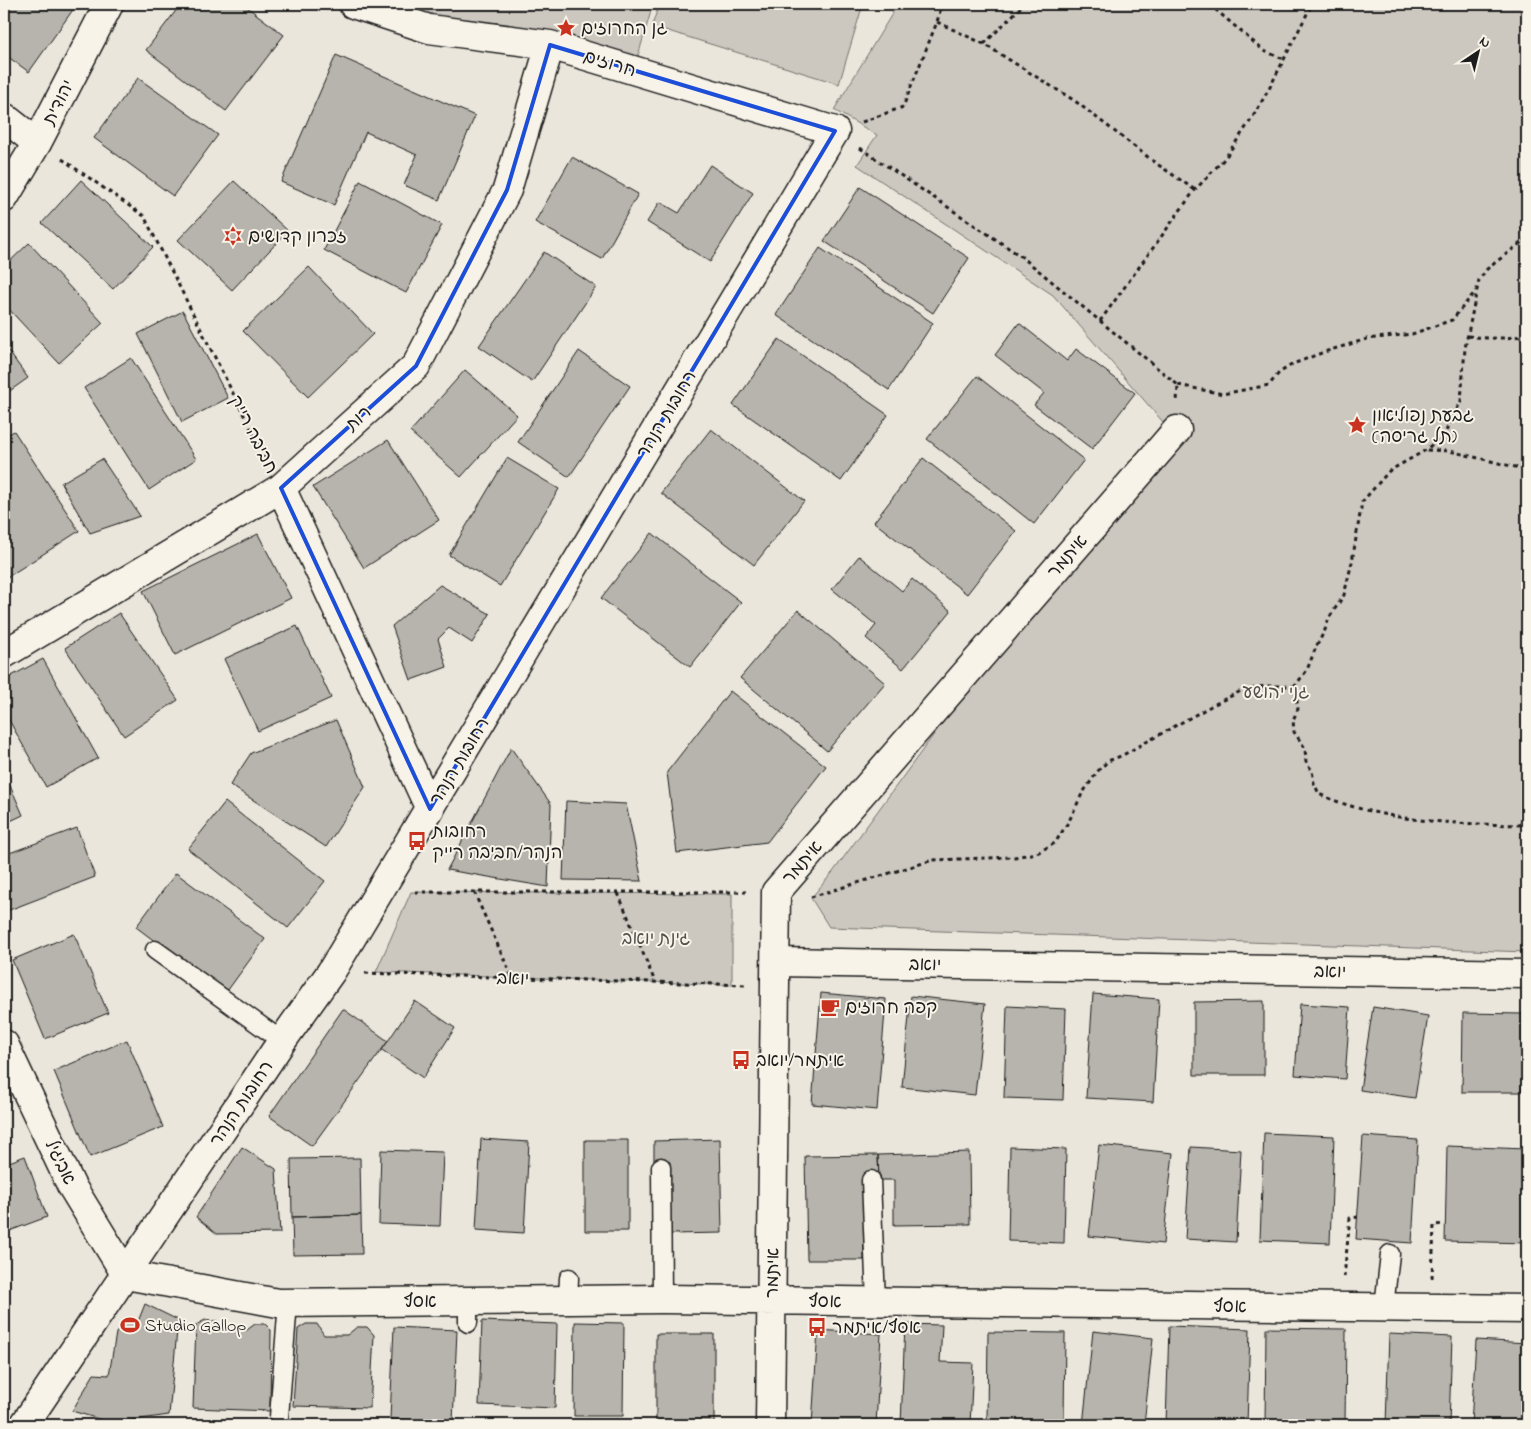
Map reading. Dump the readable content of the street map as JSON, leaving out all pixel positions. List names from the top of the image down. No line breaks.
{"streets":{"street":["חרוזים","יהודית","רחובות הנהר","רות","חביבה רייק","איתמר","יואב","אביגיל","אסף"]},"crossings":[["חרוזים","רחובות הנהר"],["חרוזים","רות"],["יהודית","חביבה רייק"],["רחובות הנהר","חביבה רייק"],["רחובות הנהר","יואב"],["רחובות הנהר","אביגיל"],["רחובות הנהר","אסף"],["רות","חביבה רייק"],["איתמר","יואב"],["איתמר","אסף"],["אביגיל","אסף"]],"parks":["גני יהושע","גינת יואב"],"places":{"place":["גן החרוזים","גבעת נפוליאון (תל גריסה)"],"synagogue":["זכרון קדושים"],"bus stop":["רחובות הנהר/חביבה רייק","איתמר/יואב","אסף/איתמר"],"cafe":["קפה חרוזים"],"sports":["Studio Gallop"]},"north":"top right"}
